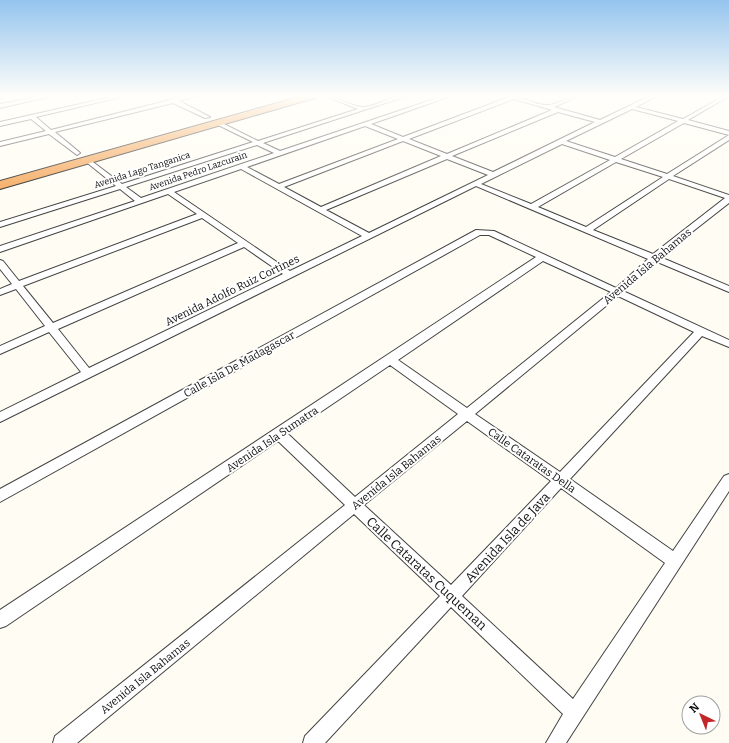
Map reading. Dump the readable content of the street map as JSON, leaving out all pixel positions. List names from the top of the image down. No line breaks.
{"streets":{"street":["Avenida Lago Tanganica","Avenida Pedro Lazcurain","Avenida Isla Bahamas","Avenida Adolfo Ruiz Cortines","Calle Isla De Madagascar","Avenida Isla Sumatra","Calle Cataratas Della","Avenida Isla de Java","Calle Cataratas Cuqueman"]},"crossings":[["Avenida Isla Bahamas","Calle Cataratas Della"],["Avenida Isla Bahamas","Calle Cataratas Cuqueman"],["Calle Isla De Madagascar","Avenida Isla Sumatra"],["Avenida Isla Sumatra","Calle Cataratas Della"],["Avenida Isla Sumatra","Calle Cataratas Cuqueman"],["Calle Cataratas Della","Avenida Isla de Java"],["Avenida Isla de Java","Calle Cataratas Cuqueman"]],"north":"top left"}
